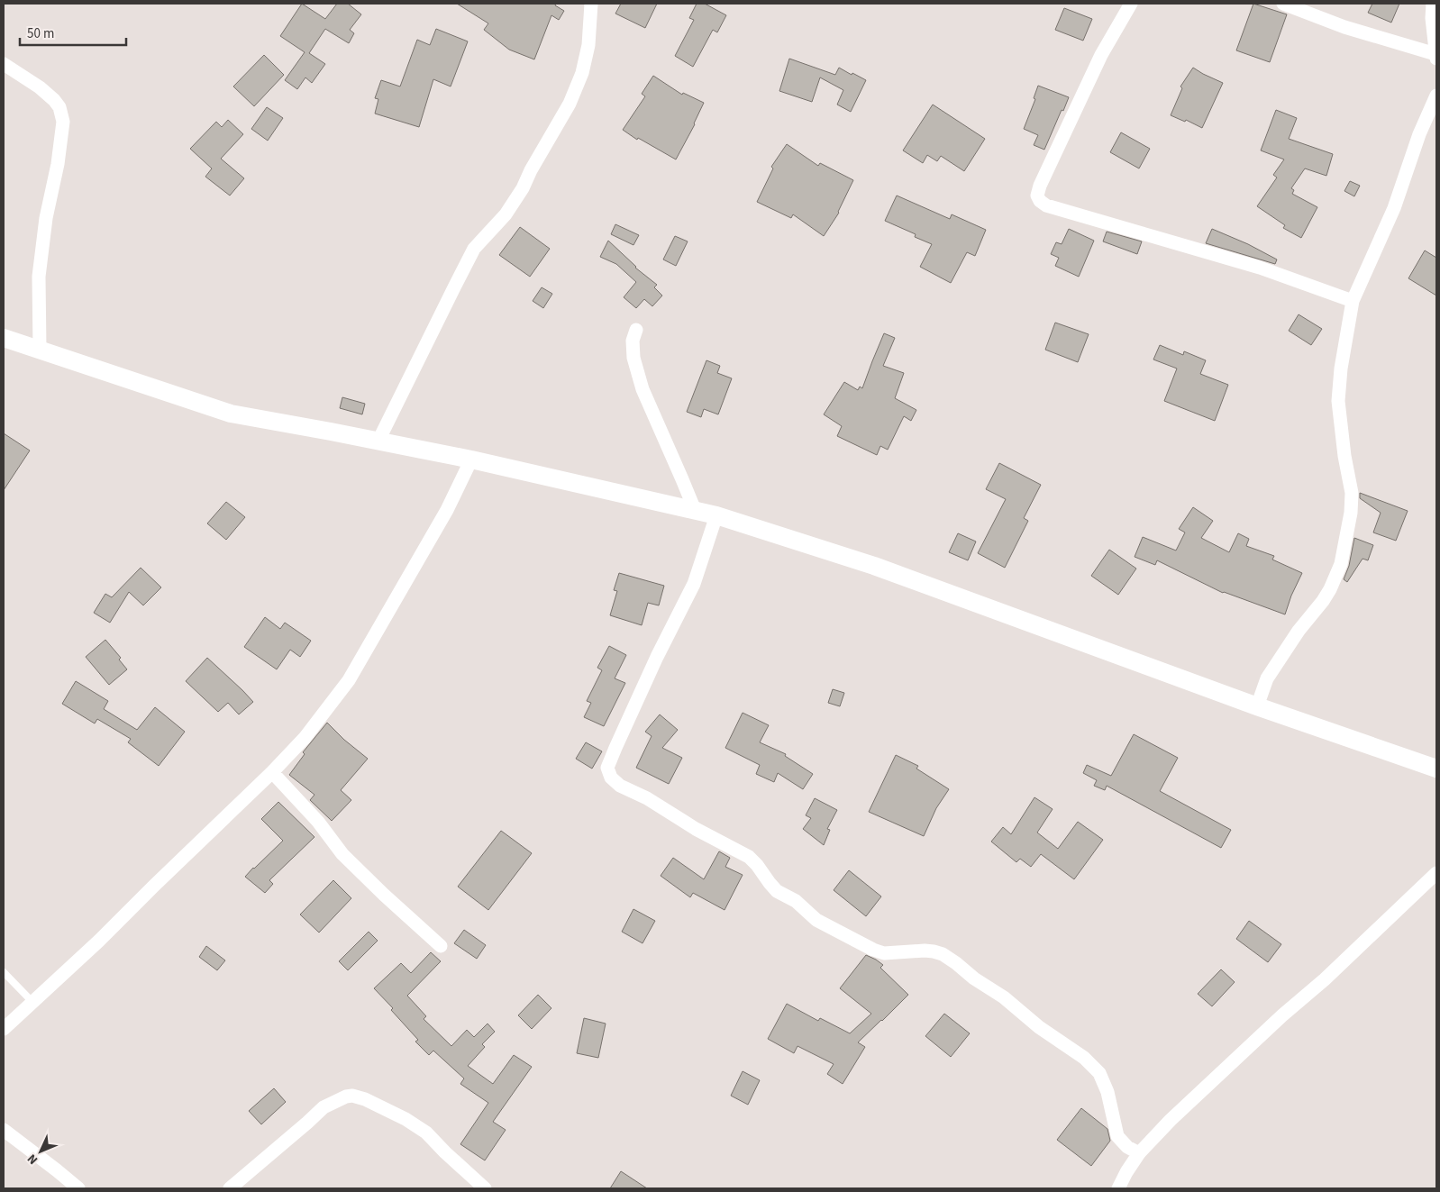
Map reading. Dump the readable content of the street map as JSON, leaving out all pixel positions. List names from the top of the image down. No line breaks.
{"scale_bar":"50 m","north":"bottom left"}
